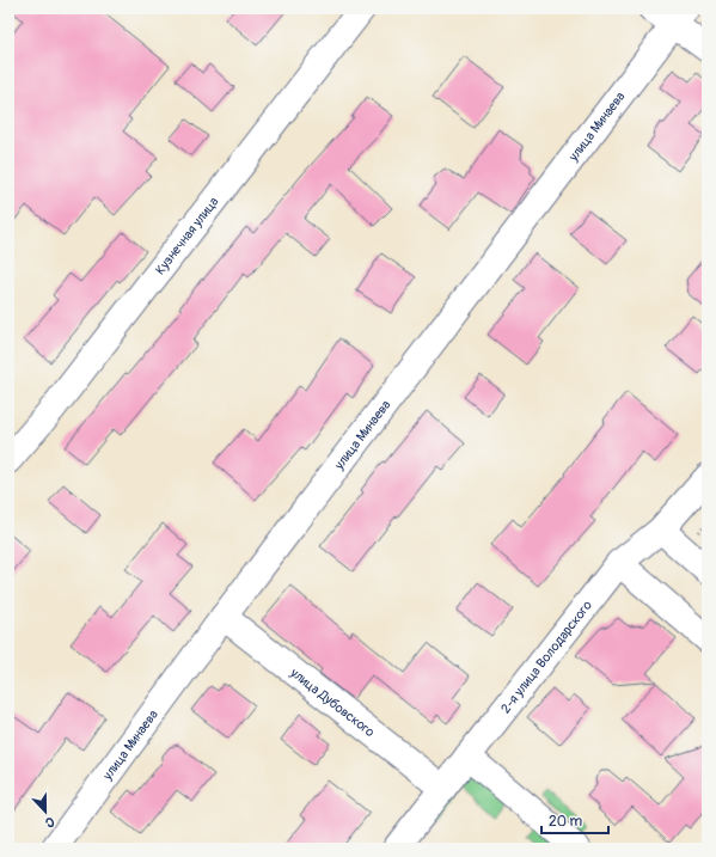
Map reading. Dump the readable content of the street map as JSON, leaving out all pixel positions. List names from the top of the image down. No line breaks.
{"streets":{"street":["улица Минаева","Кузнечная улица","2-я улица Володарского","улица Дубовского"]},"crossings":[["улица Минаева","улица Дубовского"],["2-я улица Володарского","улица Дубовского"]],"scale_bar":"20 m","north":"bottom"}
